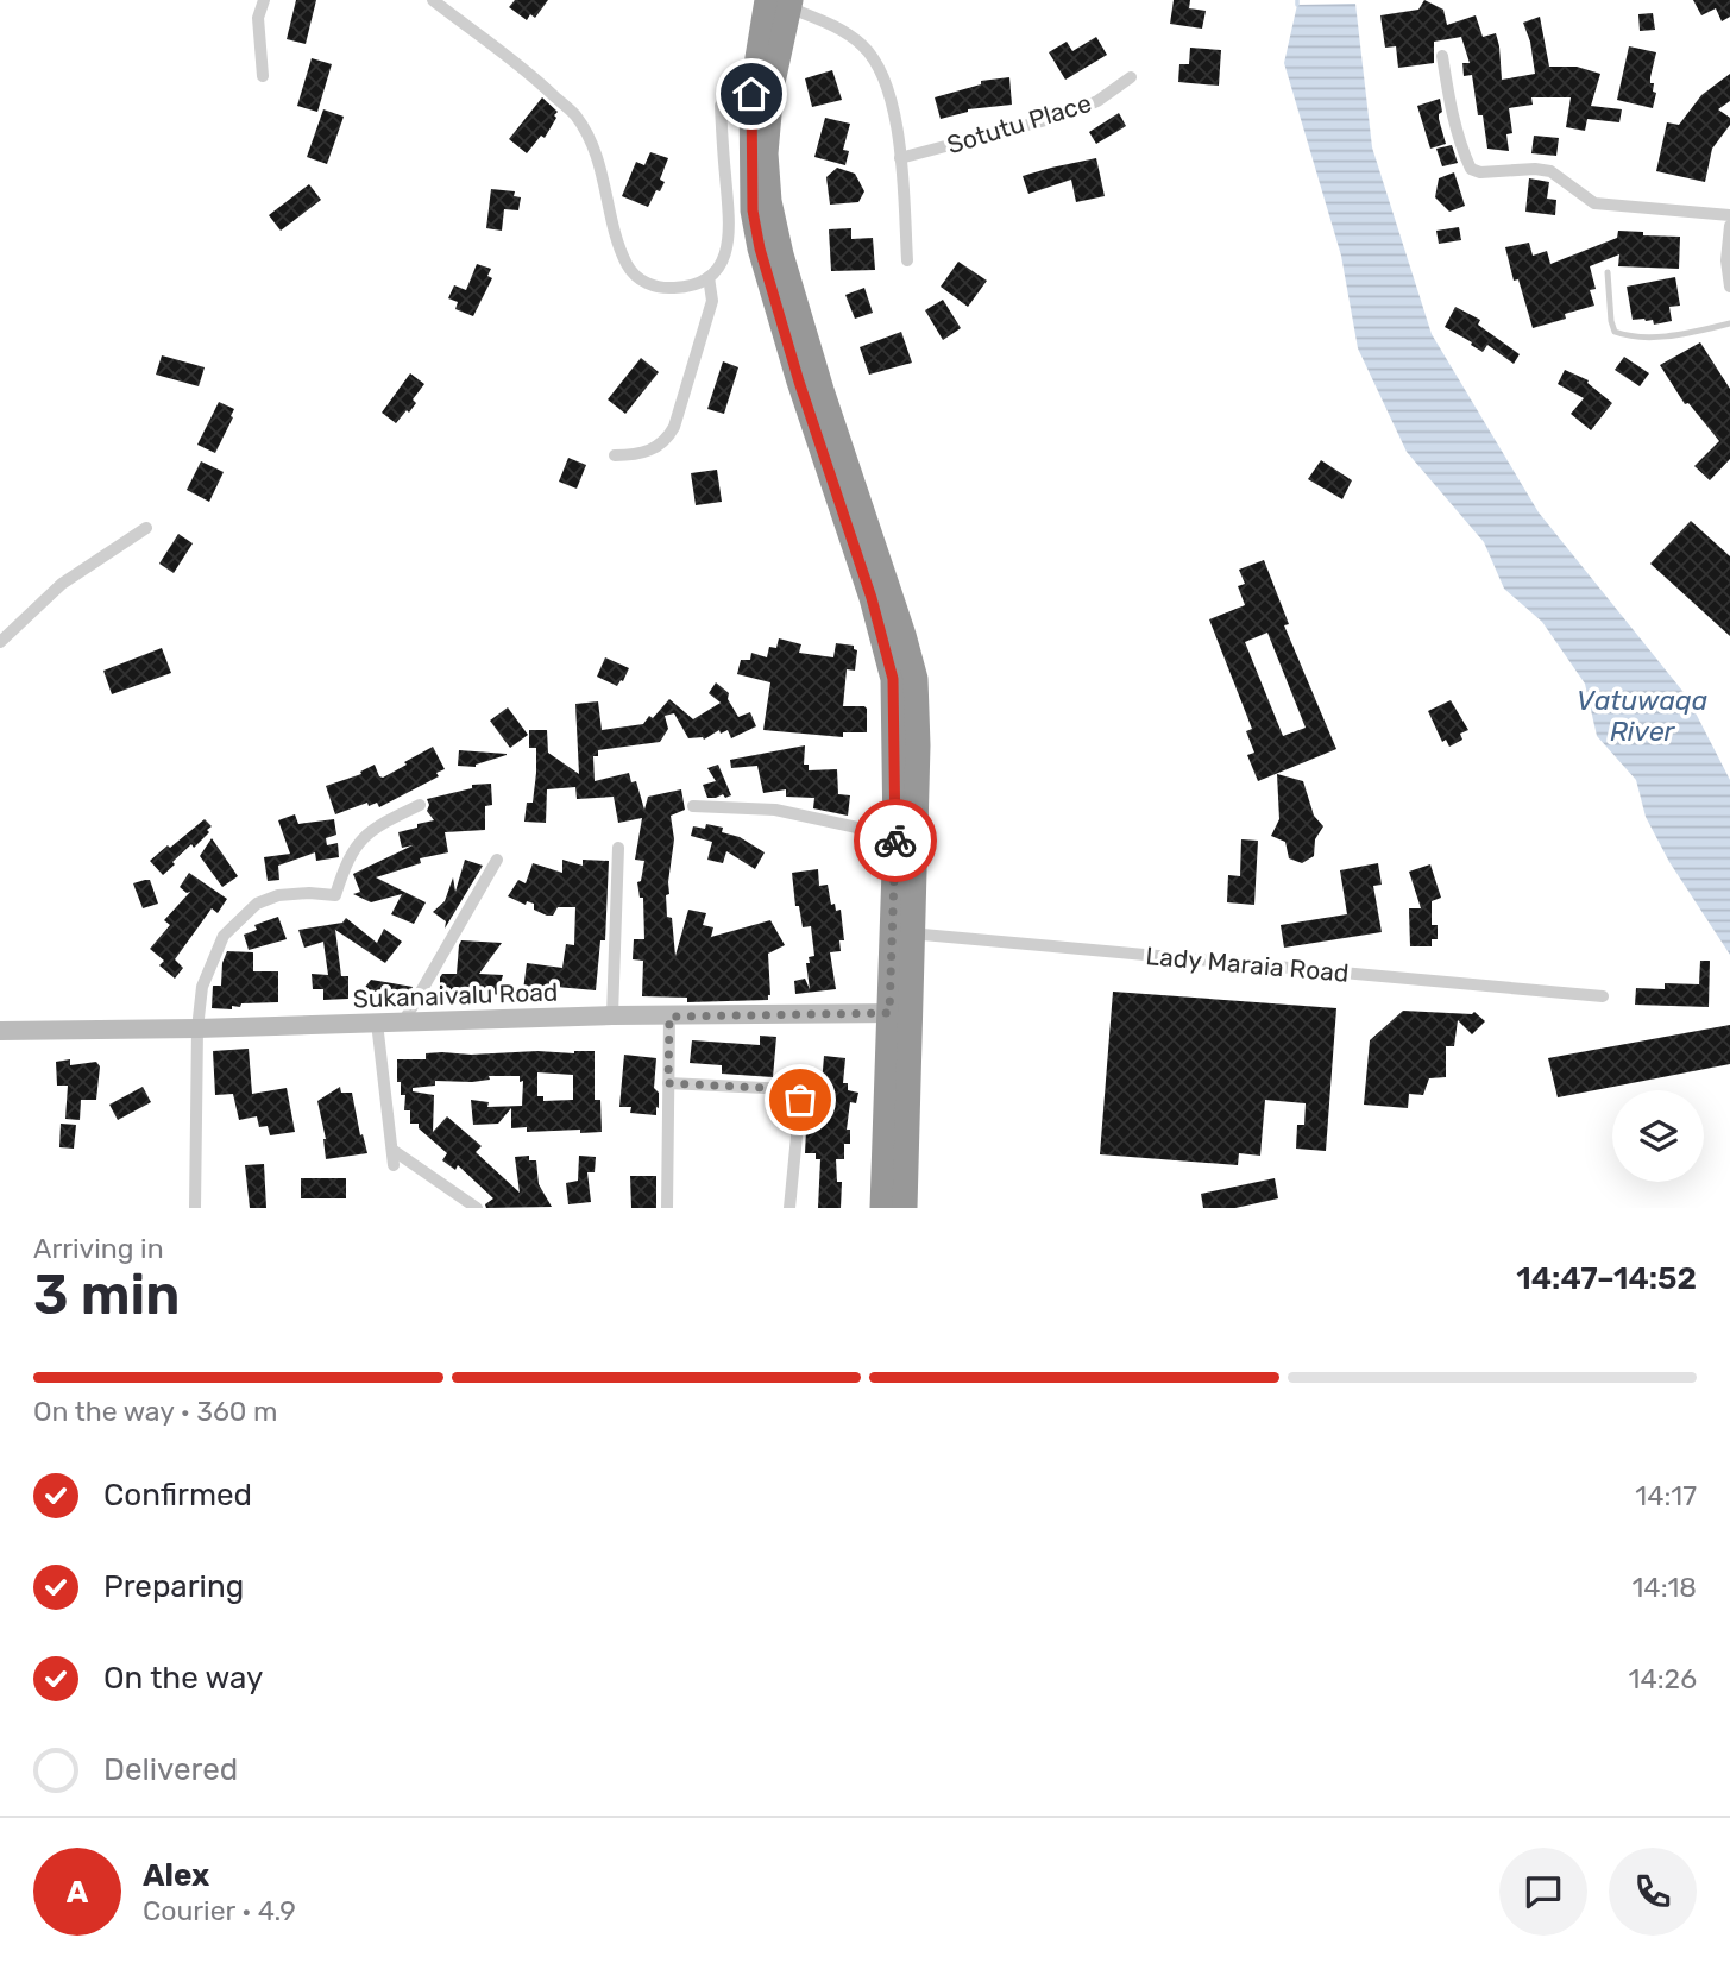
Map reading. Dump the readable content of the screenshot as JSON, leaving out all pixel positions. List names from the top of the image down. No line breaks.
{"streets":{"main road":["Sukanaivalu Road"],"street":["Sotutu Place","Lady Maraia Road"]},"water":["Vatuwaqa River"],"page":{"heading":["3 min","Arriving in","14:47–14:52"],"panel":["Alex","Courier · 4.9"],"bar":"On the way · 360 m","list":[["Confirmed","14:17"],["Preparing","14:18"],["On the way","14:26"],"Delivered"],"round":"A"}}
